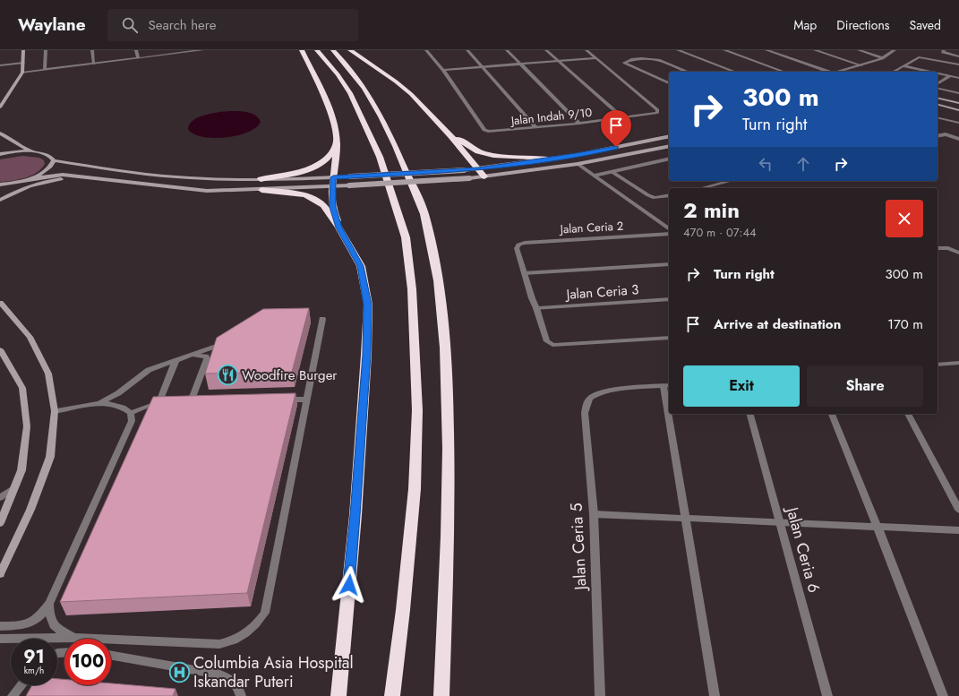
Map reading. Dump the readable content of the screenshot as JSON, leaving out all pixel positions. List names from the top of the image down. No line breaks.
{"streets":{"street":["Jalan Indah 9/10","Jalan Ceria 2","Jalan Ceria 3","Jalan Ceria 5","Jalan Ceria 6"]},"places":{"restaurant":["Woodfire Burger"],"hospital":["Columbia Asia Hospital Iskandar Puteri"]},"page":{"header":"Waylane","search":"Search here","nav":["Map","Directions","Saved"],"turn":["300 m","Turn right"],"heading":["2 min","470 m · 07:44"],"list":[{"name":"Turn right","value":"300 m"},{"name":"Arrive at destination","value":"170 m"}],"buttons":["Exit","Share"],"speed":"91 km/h","limit":"100"}}
